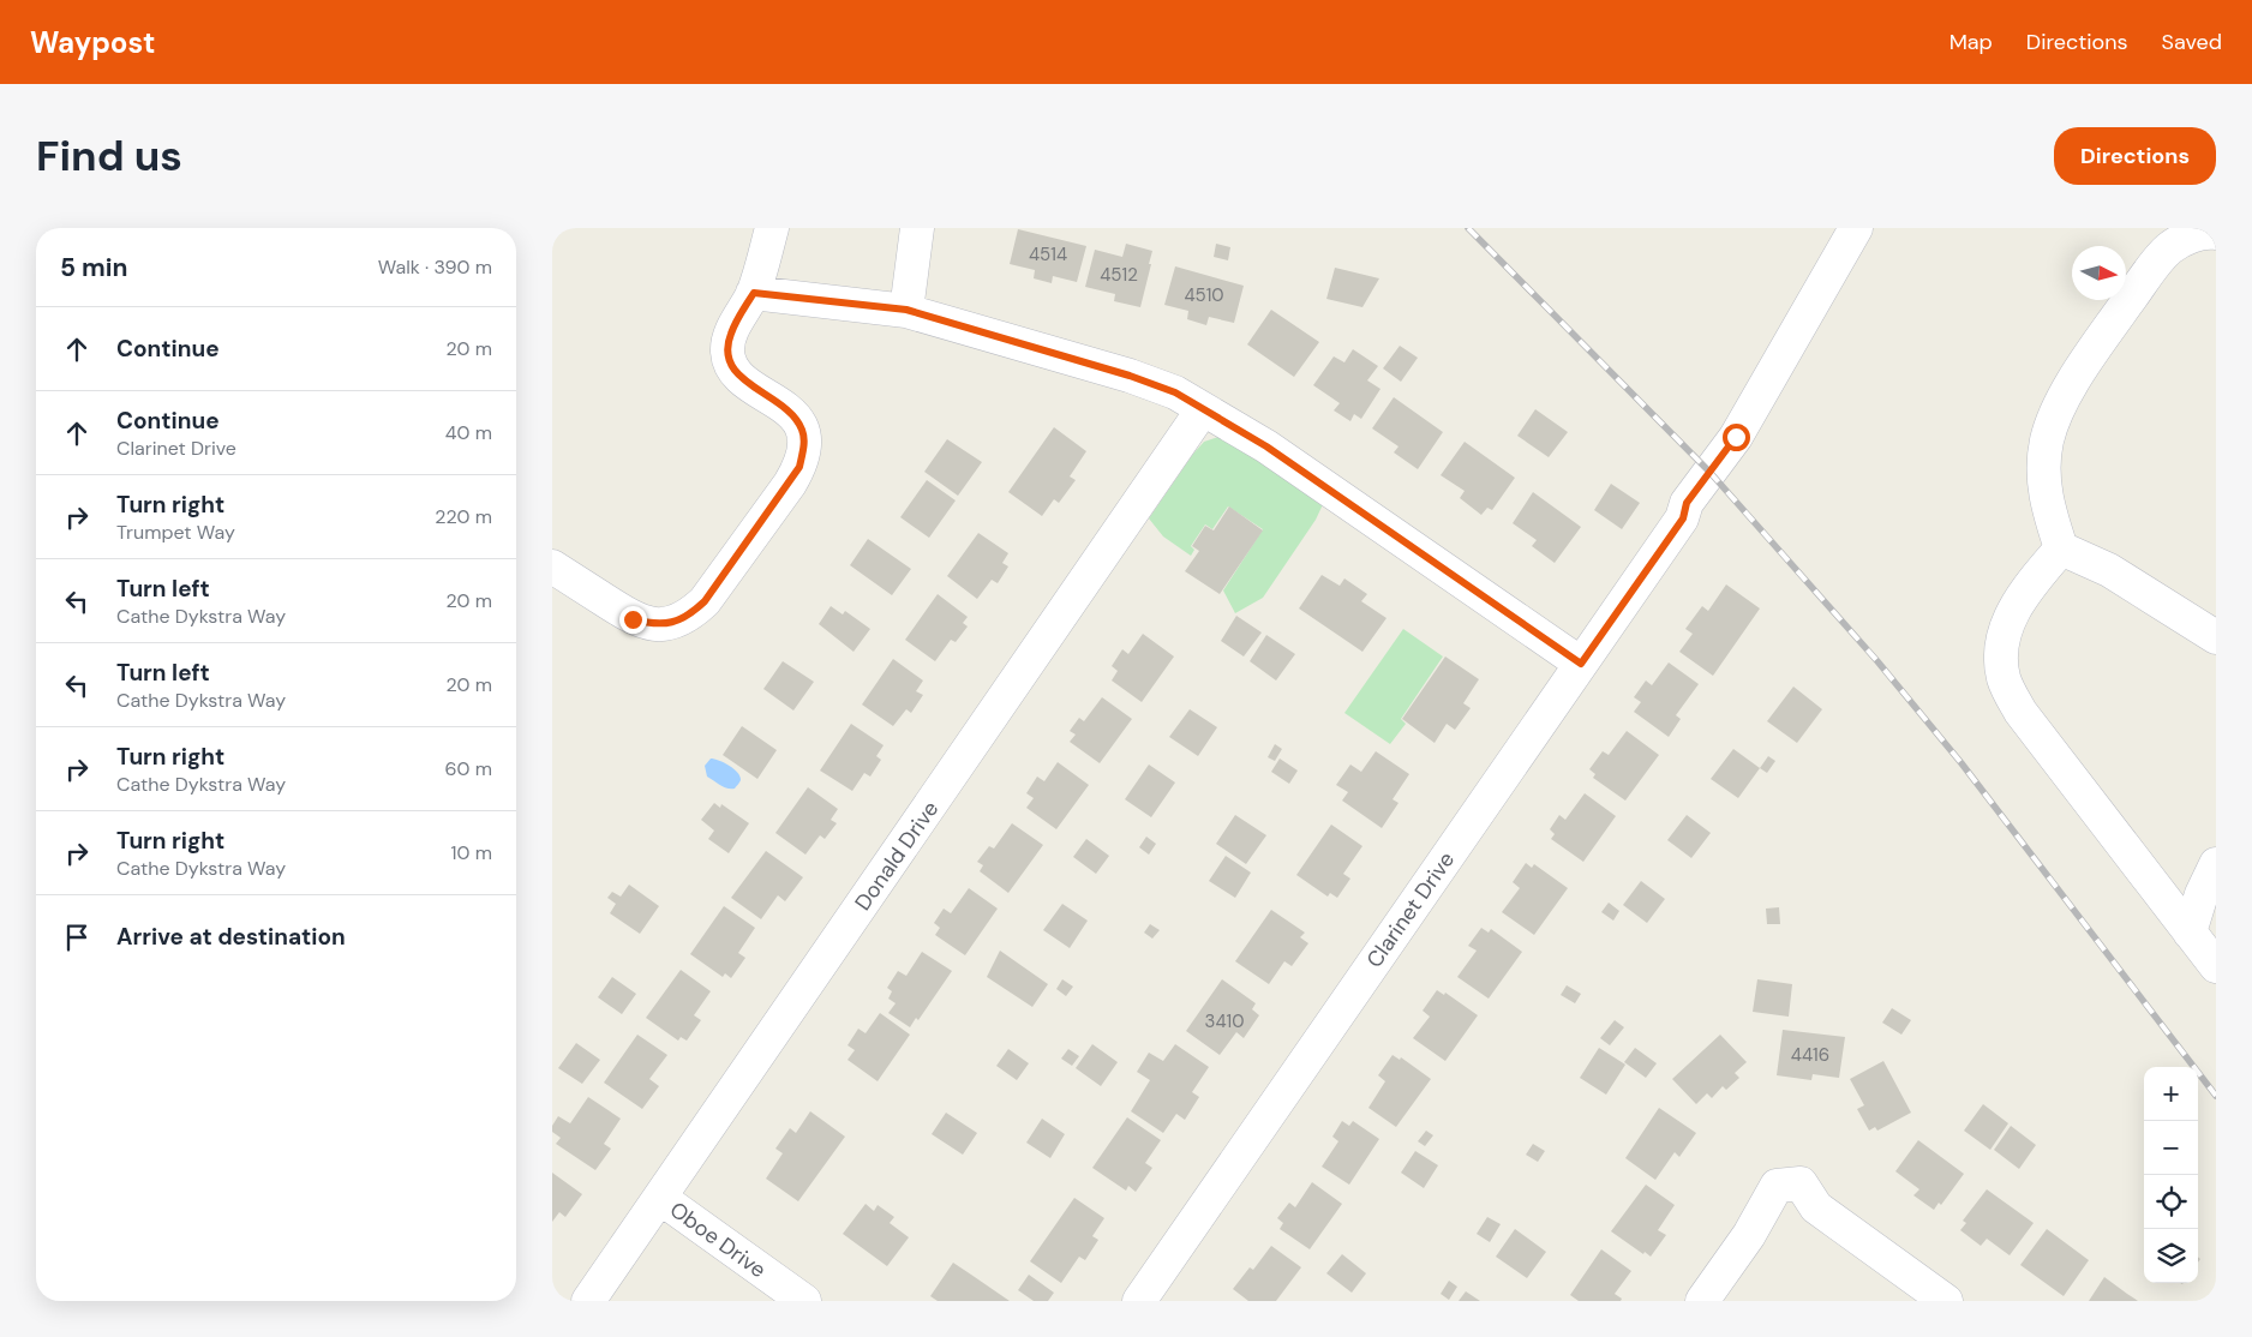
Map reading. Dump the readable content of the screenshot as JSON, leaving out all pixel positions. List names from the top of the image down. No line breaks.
{"streets":{"street":["Donald Drive","Clarinet Drive","Oboe Drive"]},"crossings":[["Donald Drive","Oboe Drive"]],"house_numbers":["4514","4512","4510","3410","4416"],"north":"right","page":{"header":"Waypost","nav":["Map","Directions","Saved"],"buttons":"Directions","title":"Find us","heading":["5 min","Walk · 390 m"],"list":[["Continue","20 m"],["Continue","Clarinet Drive","40 m"],["Turn right","Trumpet Way","220 m"],["Turn left","Cathe Dykstra Way","20 m"],["Turn left","Cathe Dykstra Way","20 m"],["Turn right","Cathe Dykstra Way","60 m"],["Turn right","Cathe Dykstra Way","10 m"],"Arrive at destination"],"map_buttons":["+","−"]}}
